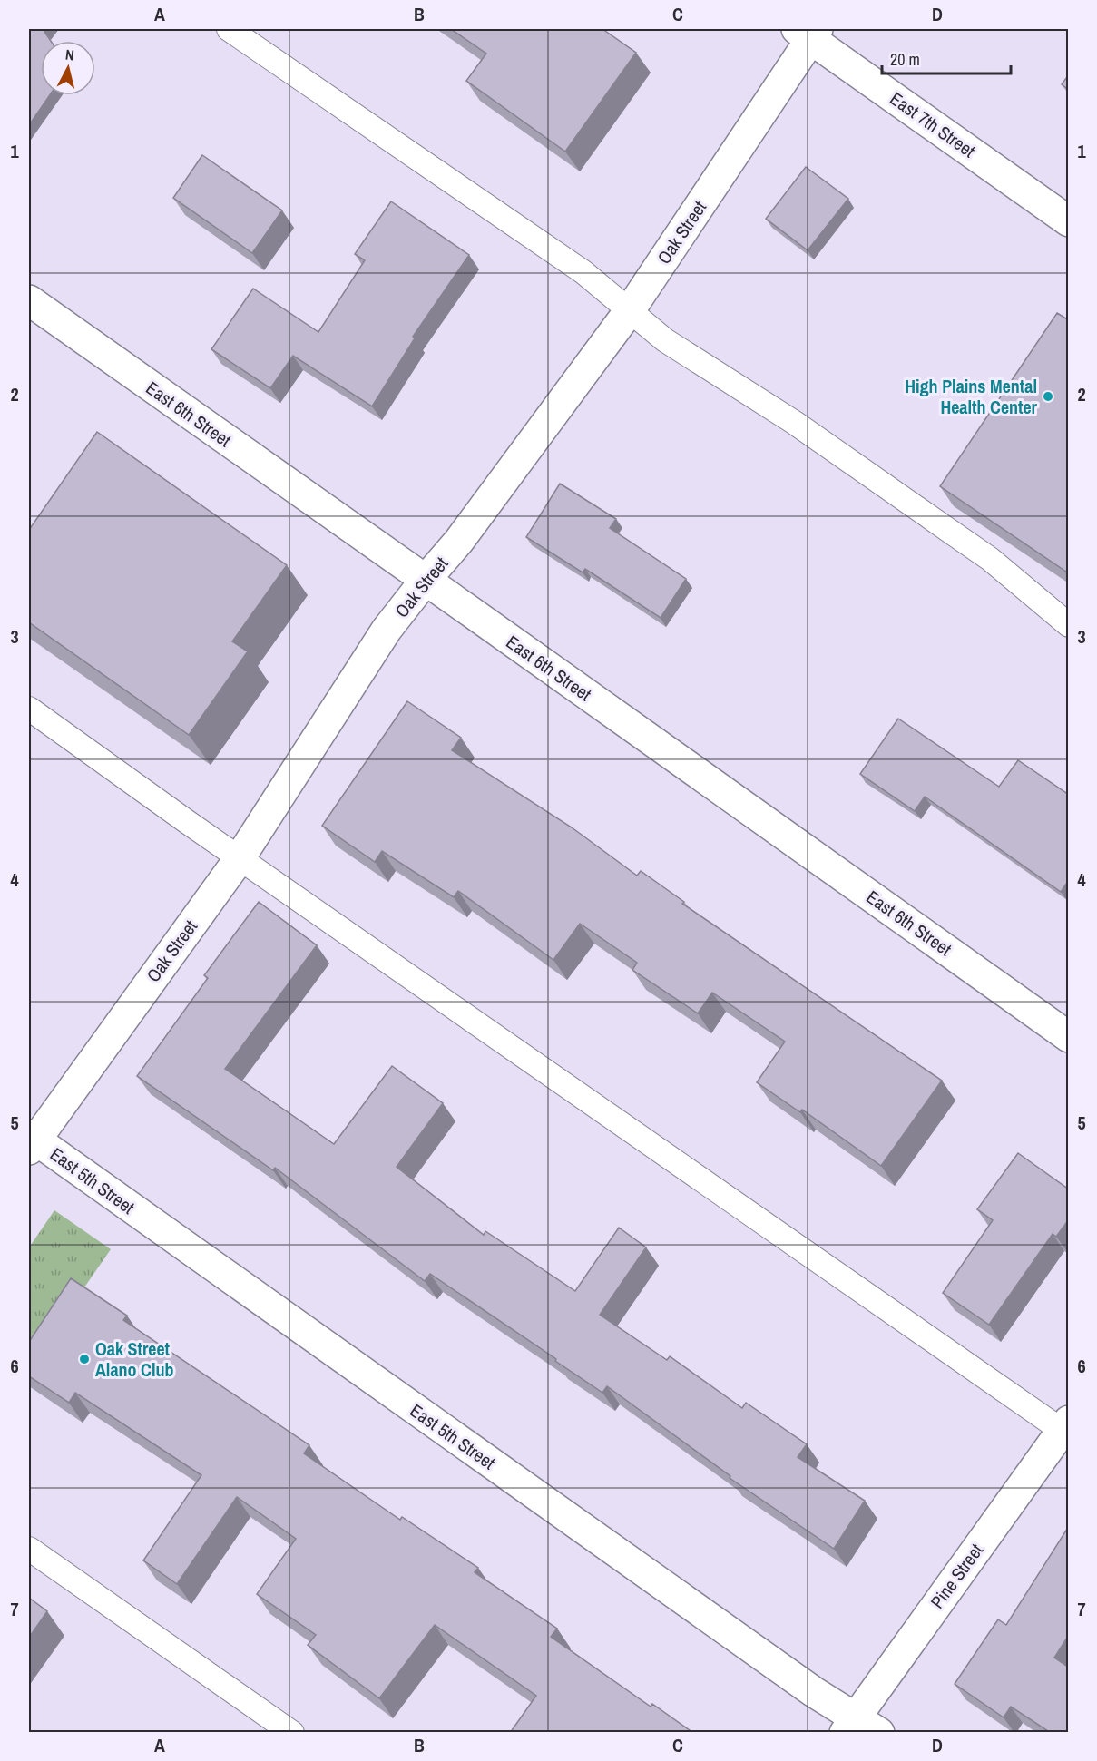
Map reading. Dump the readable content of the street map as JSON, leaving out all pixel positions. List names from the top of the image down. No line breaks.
{"streets":{"street":["East 7th Street","Oak Street","East 6th Street","East 5th Street","Pine Street"]},"crossings":[["East 7th Street","Oak Street"],["Oak Street","East 6th Street"],["Oak Street","East 5th Street"],["East 5th Street","Pine Street"]],"places":["High Plains Mental Health Center","Oak Street Alano Club"],"scale_bar":"20 m","north":"top","grid":{"columns":["A","B","C","D"],"rows":["1","2","3","4","5","6","7"]}}
